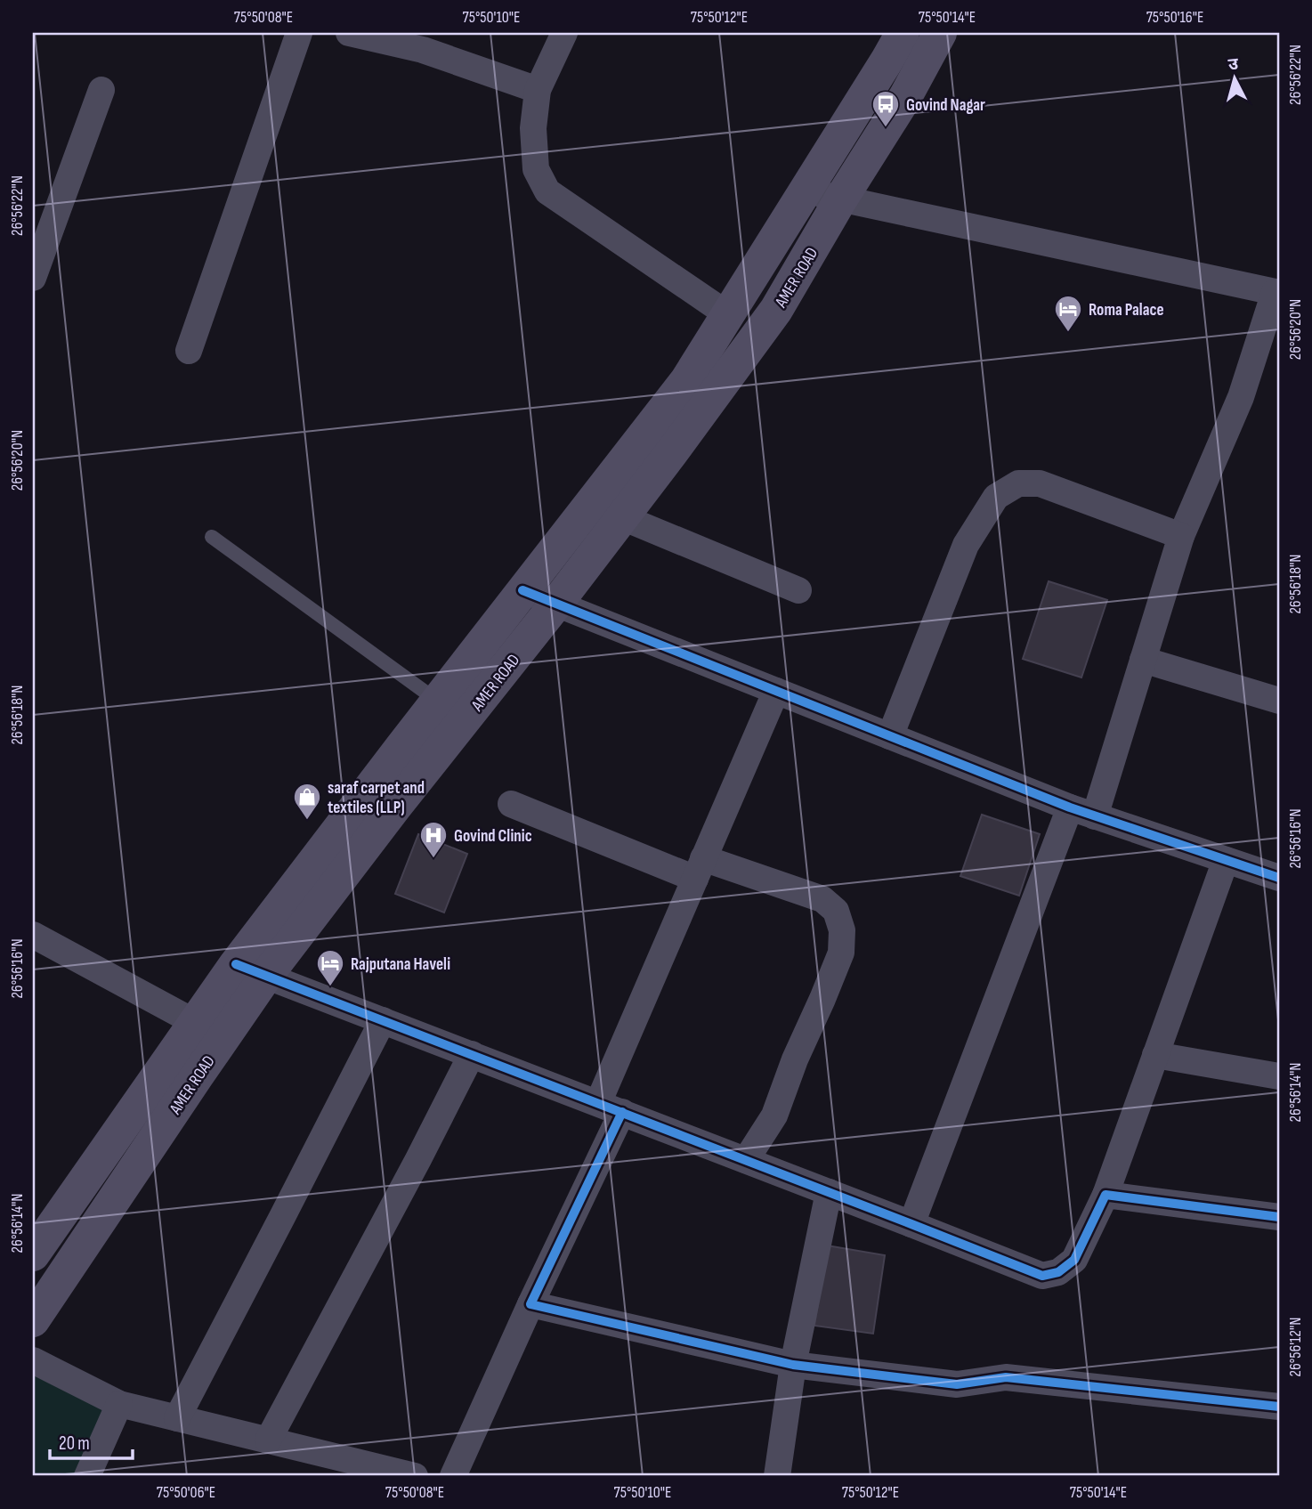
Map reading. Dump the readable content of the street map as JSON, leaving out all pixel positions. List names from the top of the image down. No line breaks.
{"streets":{"main road":["AMER ROAD"]},"places":{"bus stop":["Govind Nagar"],"hotel":["Roma Palace","Rajputana Haveli"],"shop":["saraf carpet and textiles (LLP)"],"hospital":["Govind Clinic"]},"scale_bar":"20 m","north":"top","coordinates":["75°50'08\"E","75°50'10\"E","75°50'12\"E","75°50'14\"E","75°50'16\"E","26°56'22\"N","26°56'20\"N","26°56'18\"N","26°56'16\"N","26°56'14\"N","26°56'12\"N","75°50'06\"E"]}
